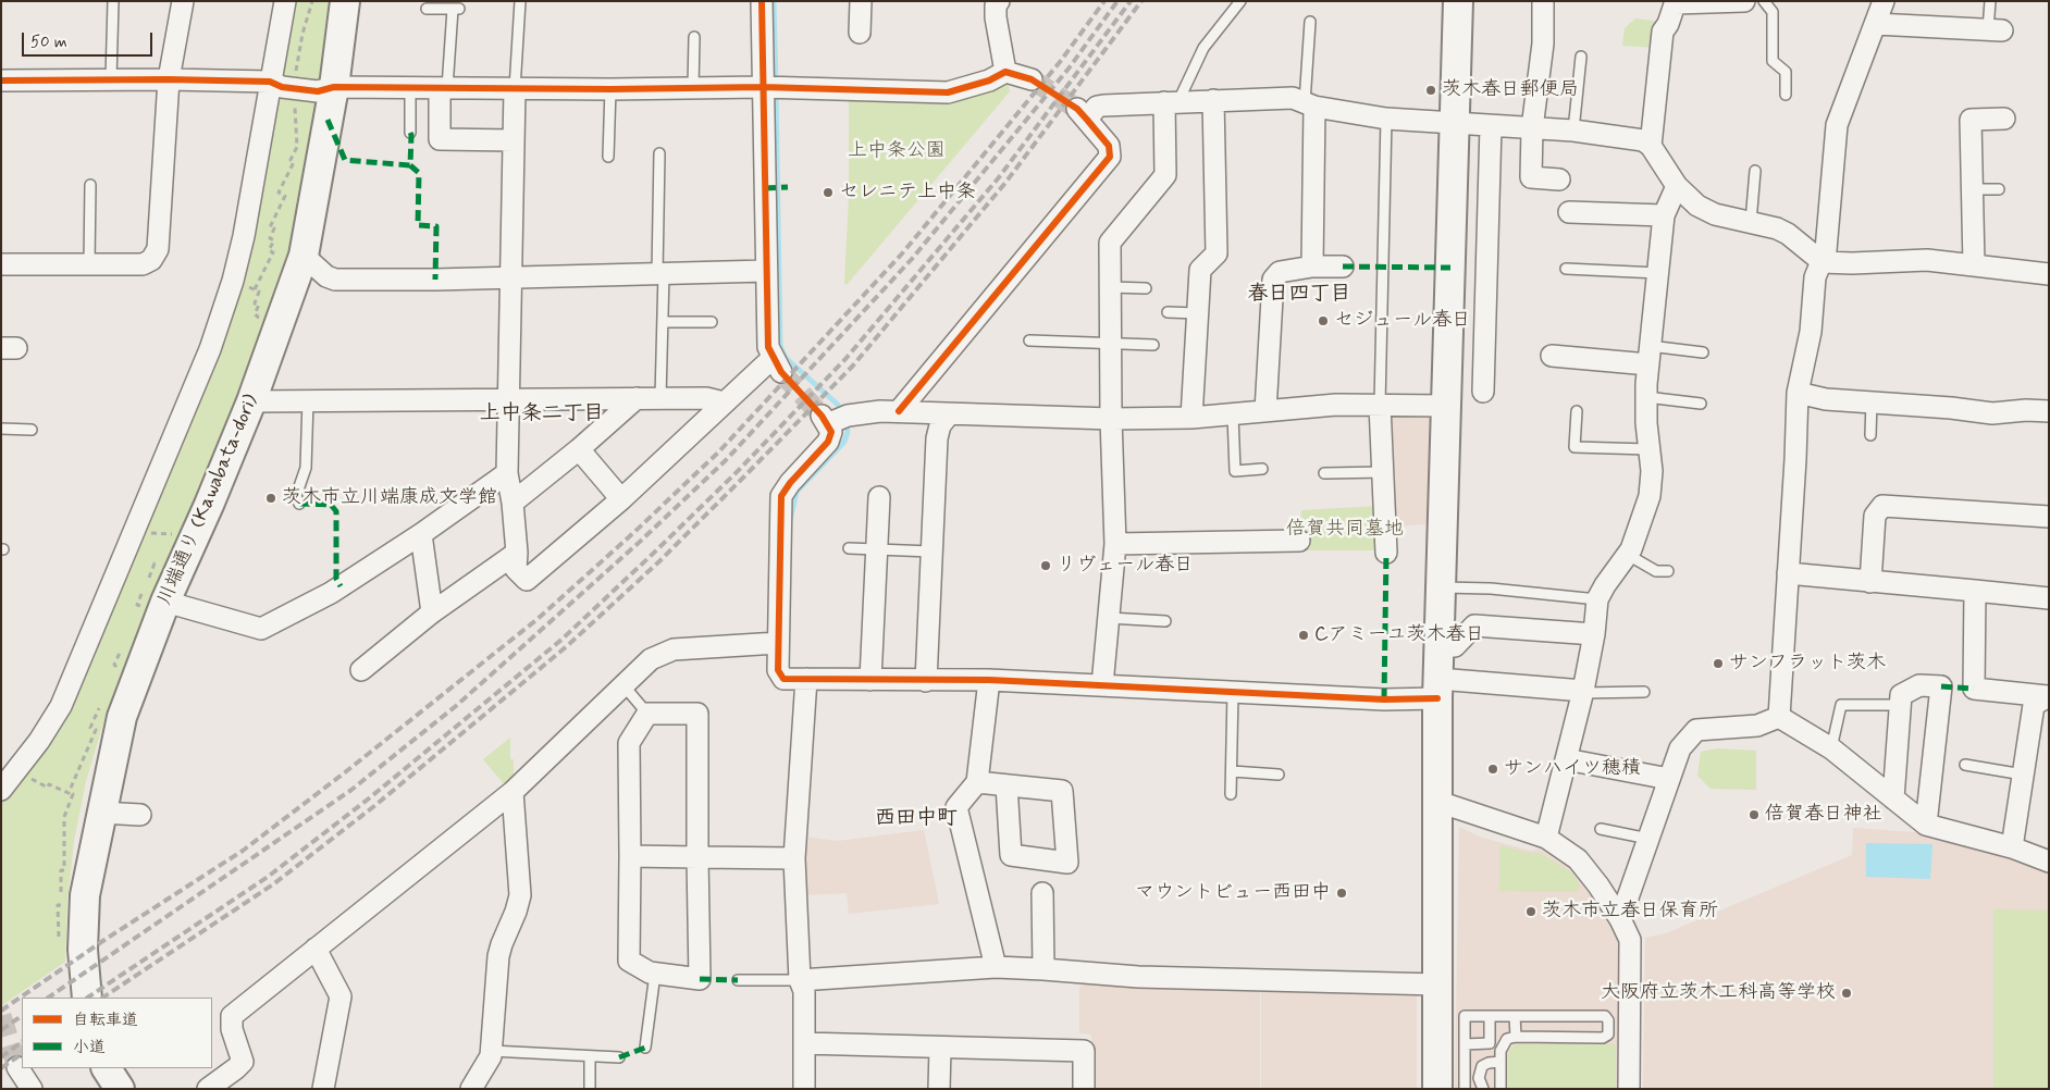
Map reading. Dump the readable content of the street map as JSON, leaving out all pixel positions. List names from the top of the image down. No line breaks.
{"streets":{"street":["川端通り (Kawabata-dori)"]},"districts":["春日四丁目","上中条二丁目","西田中町"],"parks":["上中条公園","倍賀共同墓地"],"places":["茨木春日郵便局","セレニテ上中条","セジュール春日","茨木市立川端康成文学館","リヴェール春日","Cアミーユ茨木春日","サンフラット茨木","サンハイツ穂積","倍賀春日神社","マウントビュー西田中","茨木市立春日保育所","大阪府立茨木工科高等学校"],"legend":["自転車道","小道"],"scale_bar":"50 m"}
